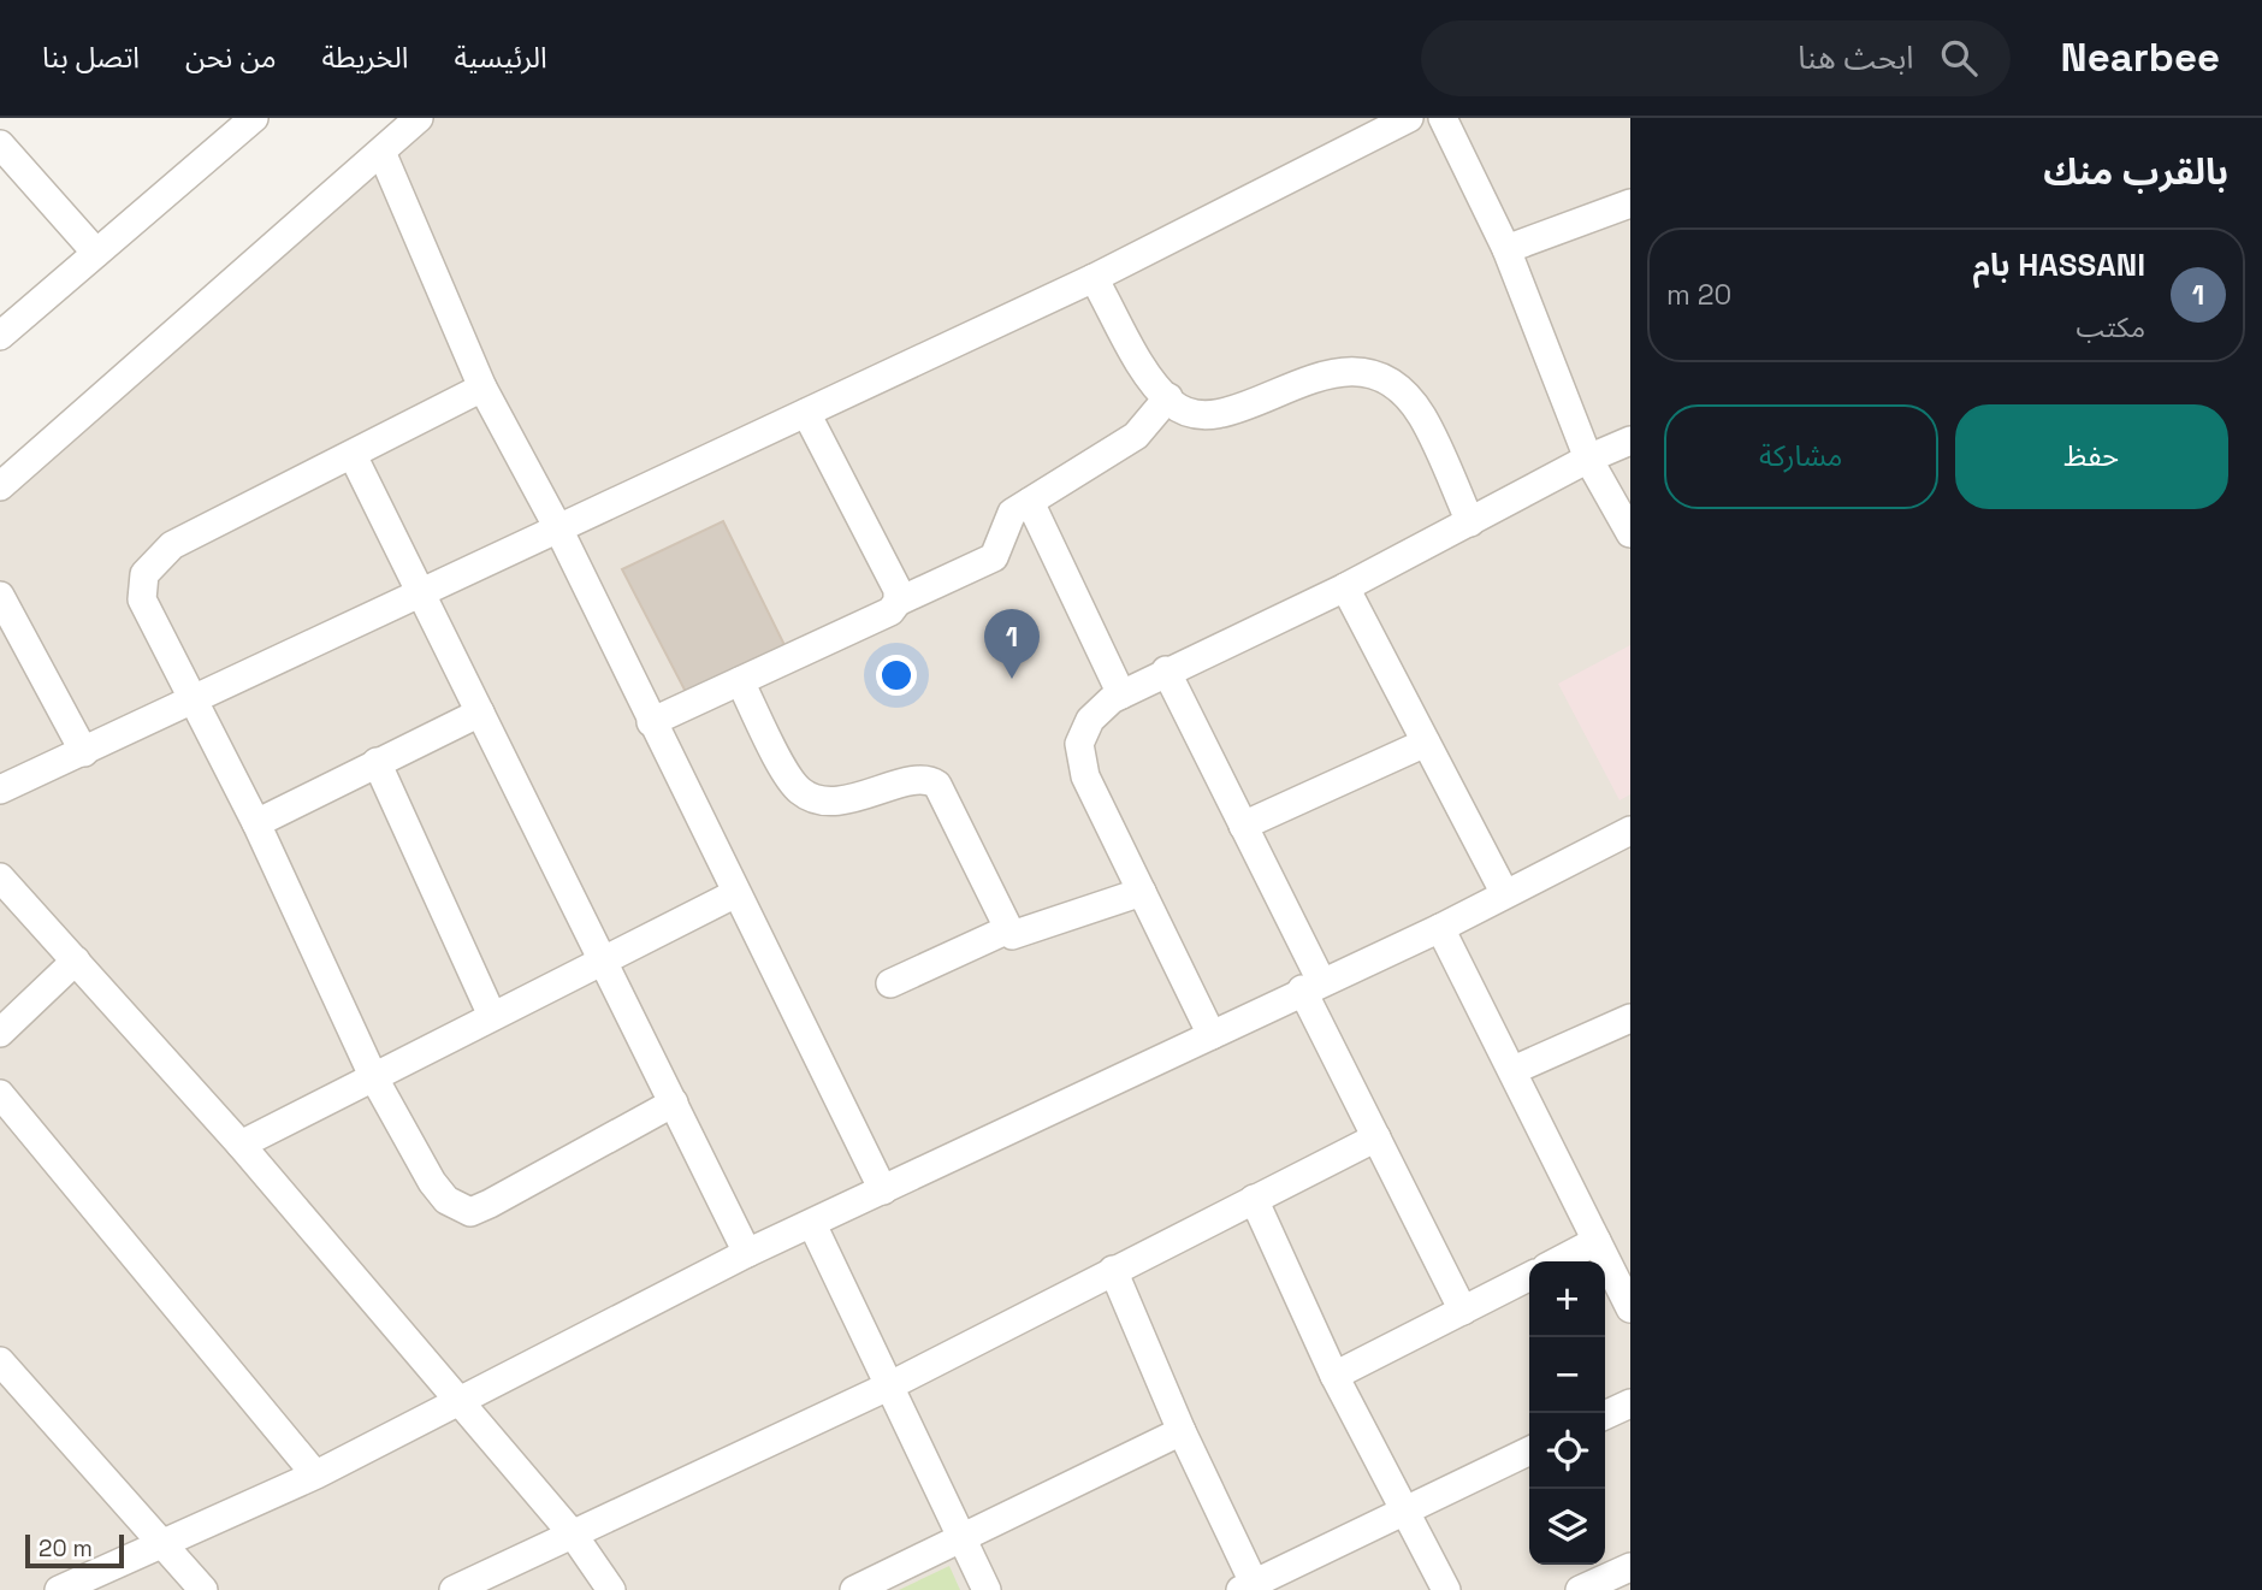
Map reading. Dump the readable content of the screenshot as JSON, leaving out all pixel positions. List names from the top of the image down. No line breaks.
{"scale_bar":"20 m","page":{"header":"Nearbee","search":"ابحث هنا","nav":["الرئيسية","الخريطة","من نحن","اتصل بنا"],"heading":"بالقرب منك","list":[{"mark":"1","name":"HASSANI بام","note":"مكتب","value":"20 m"}],"buttons":["حفظ","مشاركة"],"pins":"1","map_buttons":["+","−"],"scale":"20 m"}}
